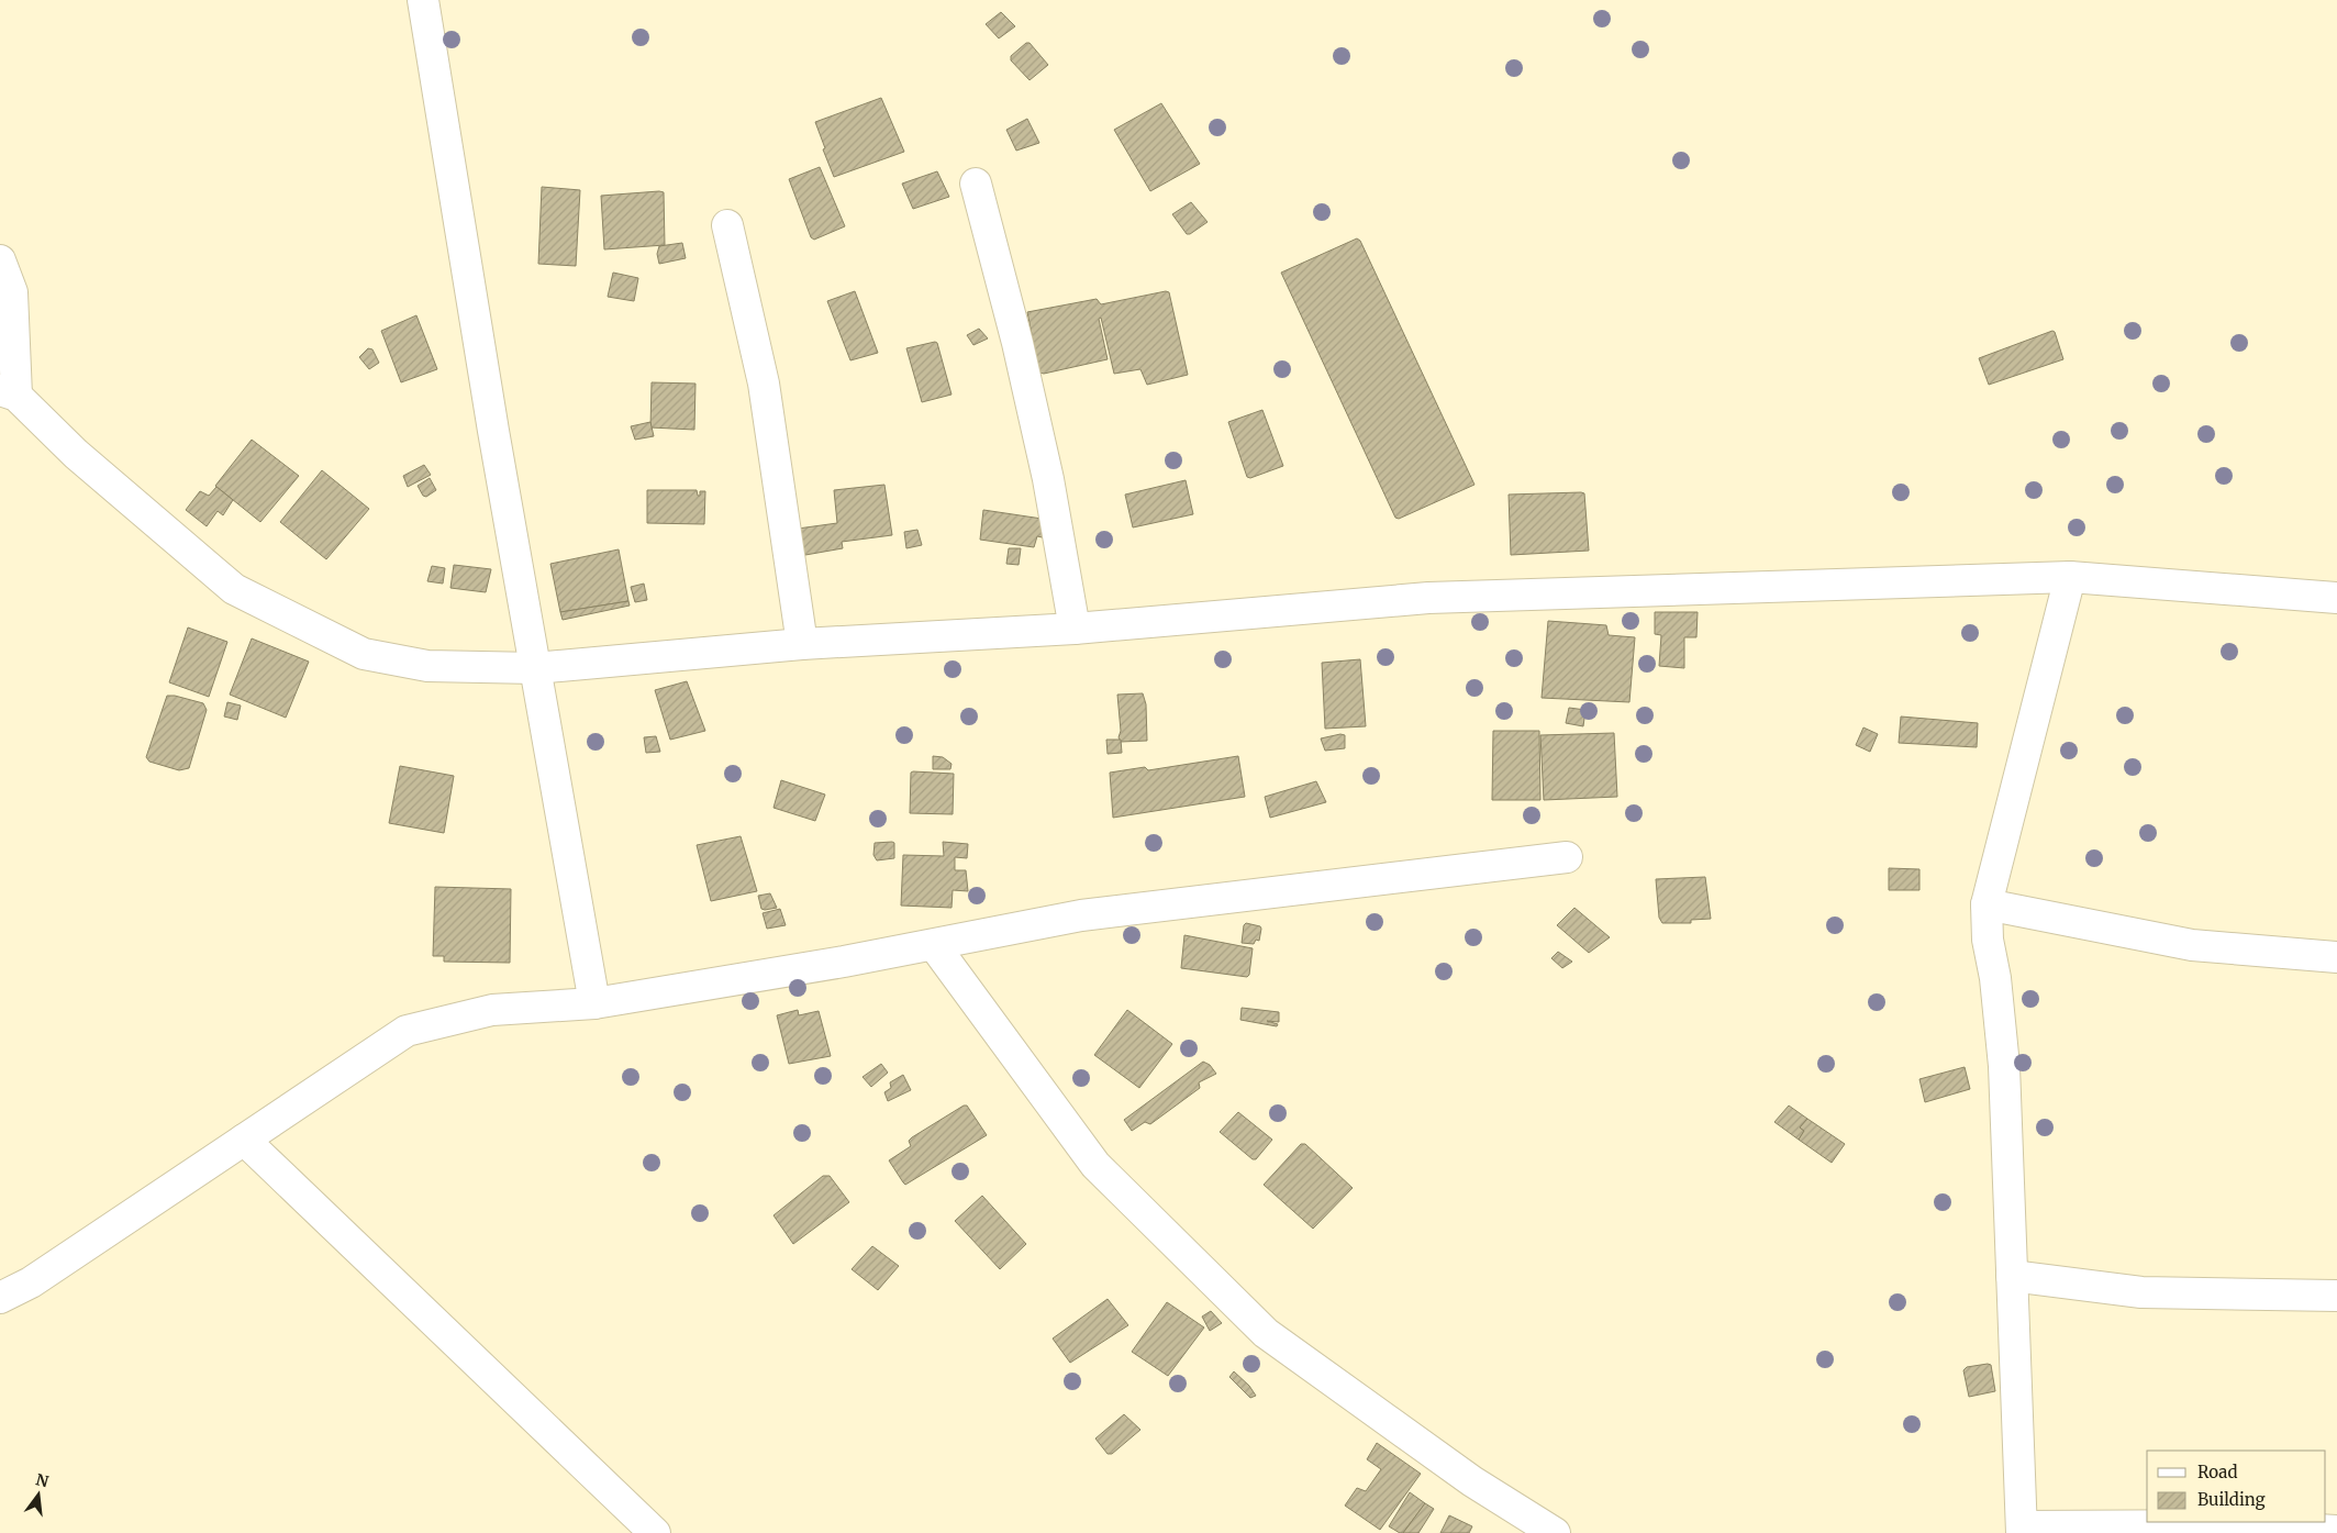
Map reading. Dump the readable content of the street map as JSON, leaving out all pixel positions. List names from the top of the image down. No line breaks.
{"legend":["Road","Building"],"north":"top"}
